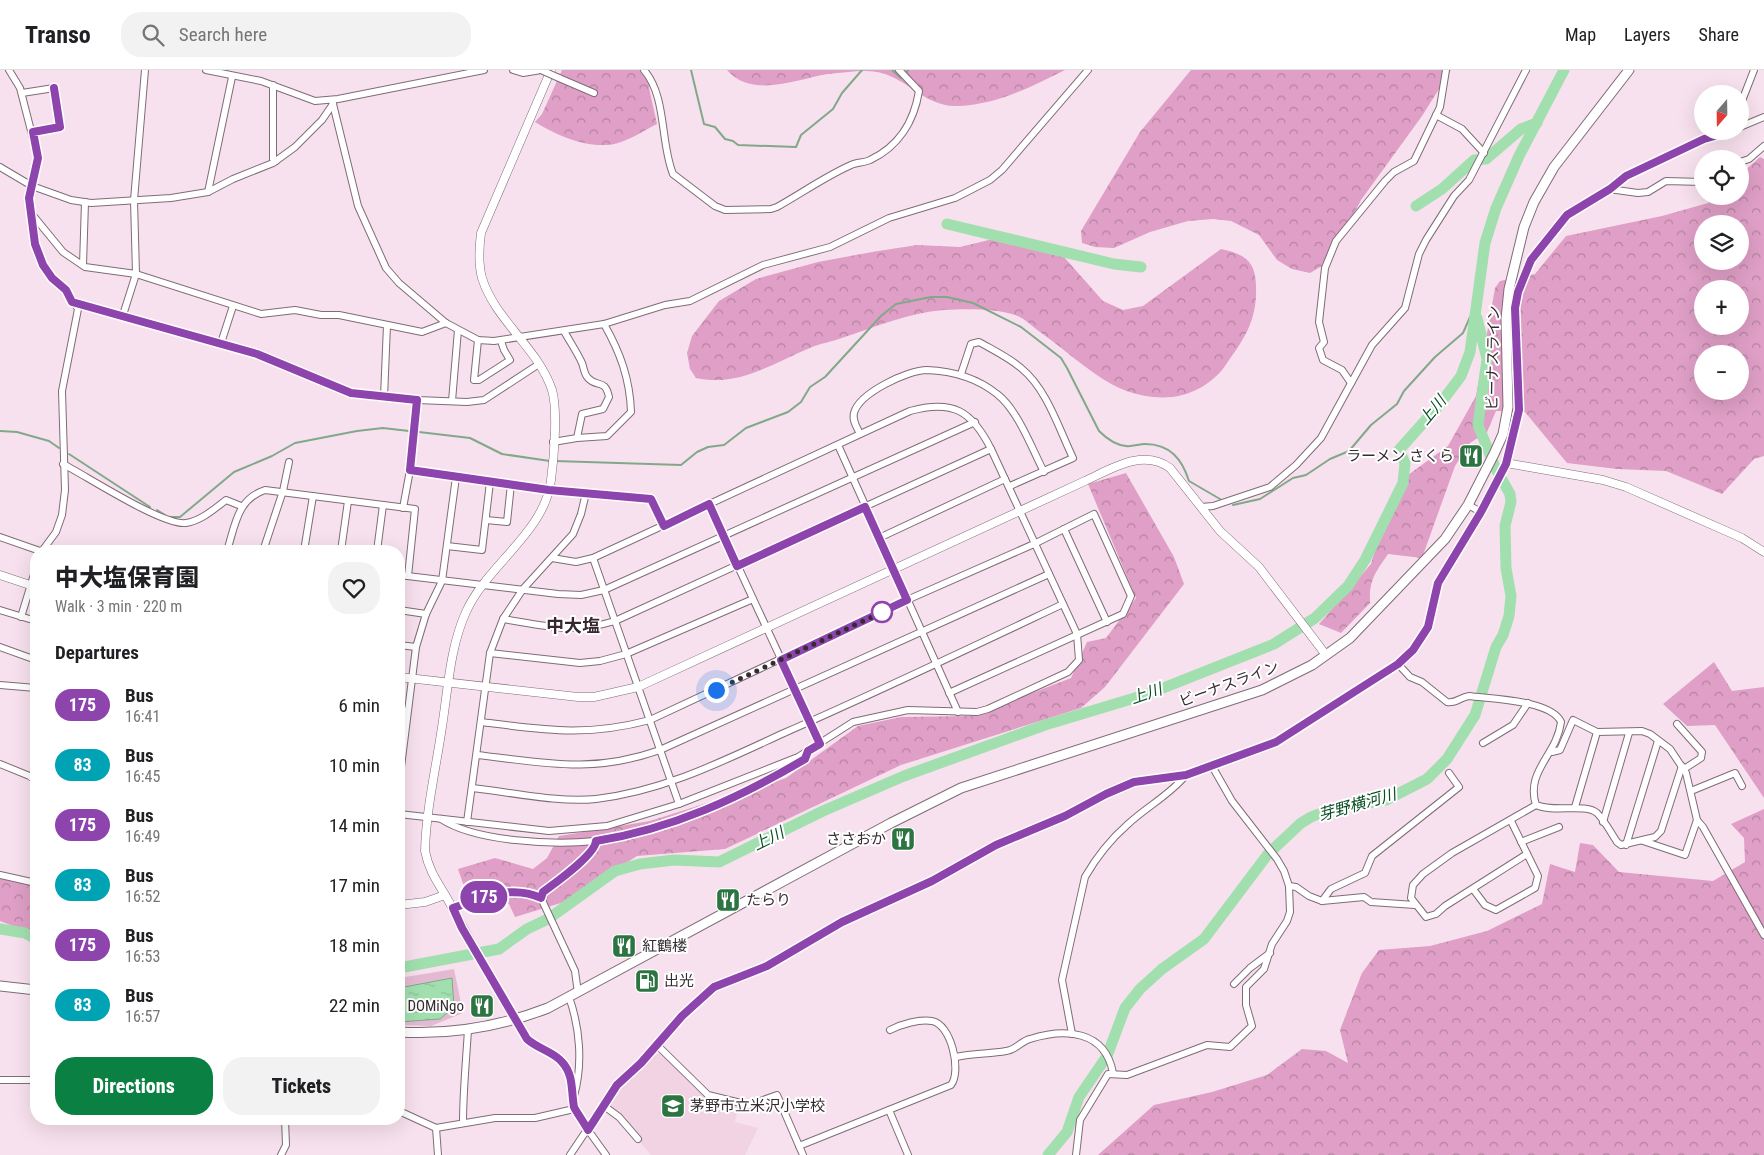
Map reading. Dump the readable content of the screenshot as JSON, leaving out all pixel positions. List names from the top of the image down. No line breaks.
{"streets":{"main road":["ビーナスライン"]},"districts":["中大塩"],"water":["上川","芽野横河川"],"places":{"restaurant":["ラーメン さくら","ささおか","たらり","紅鶴楼","DOMiNgo"],"fuel station":["出光"],"school or university":["茅野市立米沢小学校"]},"lines":["bus line 175"],"north":"bottom","page":{"header":"Transo","search":"Search here","nav":["Map","Layers","Share"],"on_map":"175","map_buttons":["+","−"],"heading":[["中大塩保育園","Walk · 3 min · 220 m"],"Departures"],"list":[{"mark":"175","name":"Bus","note":"16:41","value":"6 min"},{"mark":"83","name":"Bus","note":"16:45","value":"10 min"},{"mark":"175","name":"Bus","note":"16:49","value":"14 min"},{"mark":"83","name":"Bus","note":"16:52","value":"17 min"},{"mark":"175","name":"Bus","note":"16:53","value":"18 min"},{"mark":"83","name":"Bus","note":"16:57","value":"22 min"}],"buttons":["Directions","Tickets"]}}
